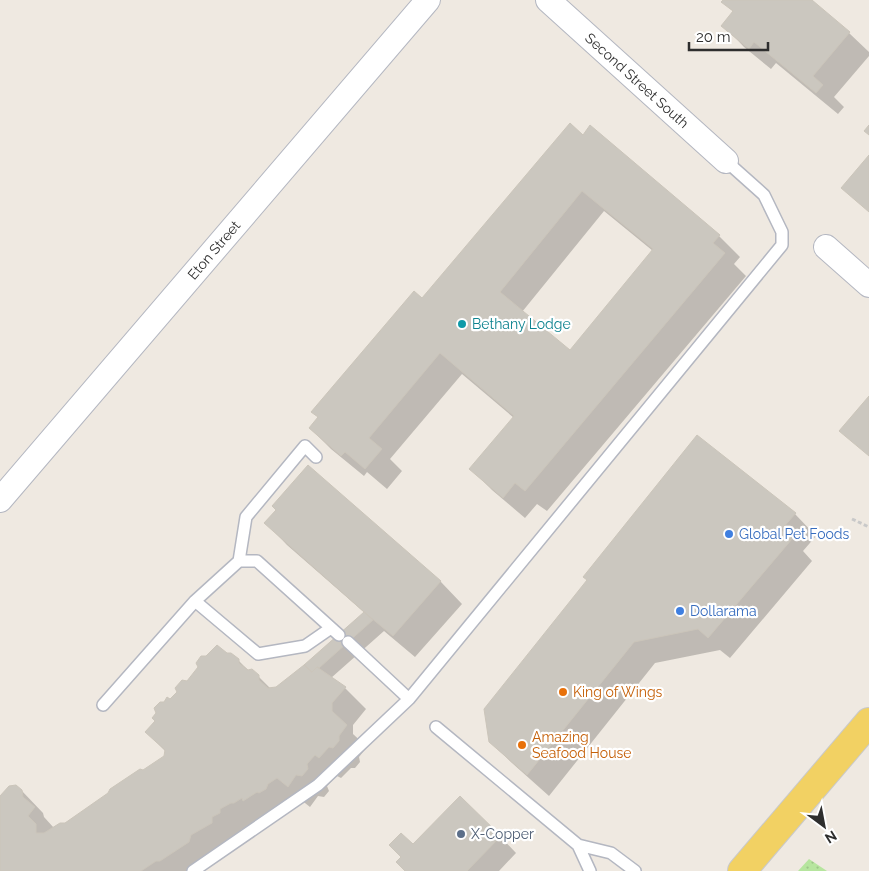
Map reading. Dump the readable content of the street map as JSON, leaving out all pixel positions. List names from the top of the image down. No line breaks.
{"streets":{"street":["Second Street South","Eton Street"]},"places":["Bethany Lodge","Global Pet Foods","Dollarama","King of Wings","Amazing Seafood House","X-Copper"],"scale_bar":"20 m","north":"bottom right"}
